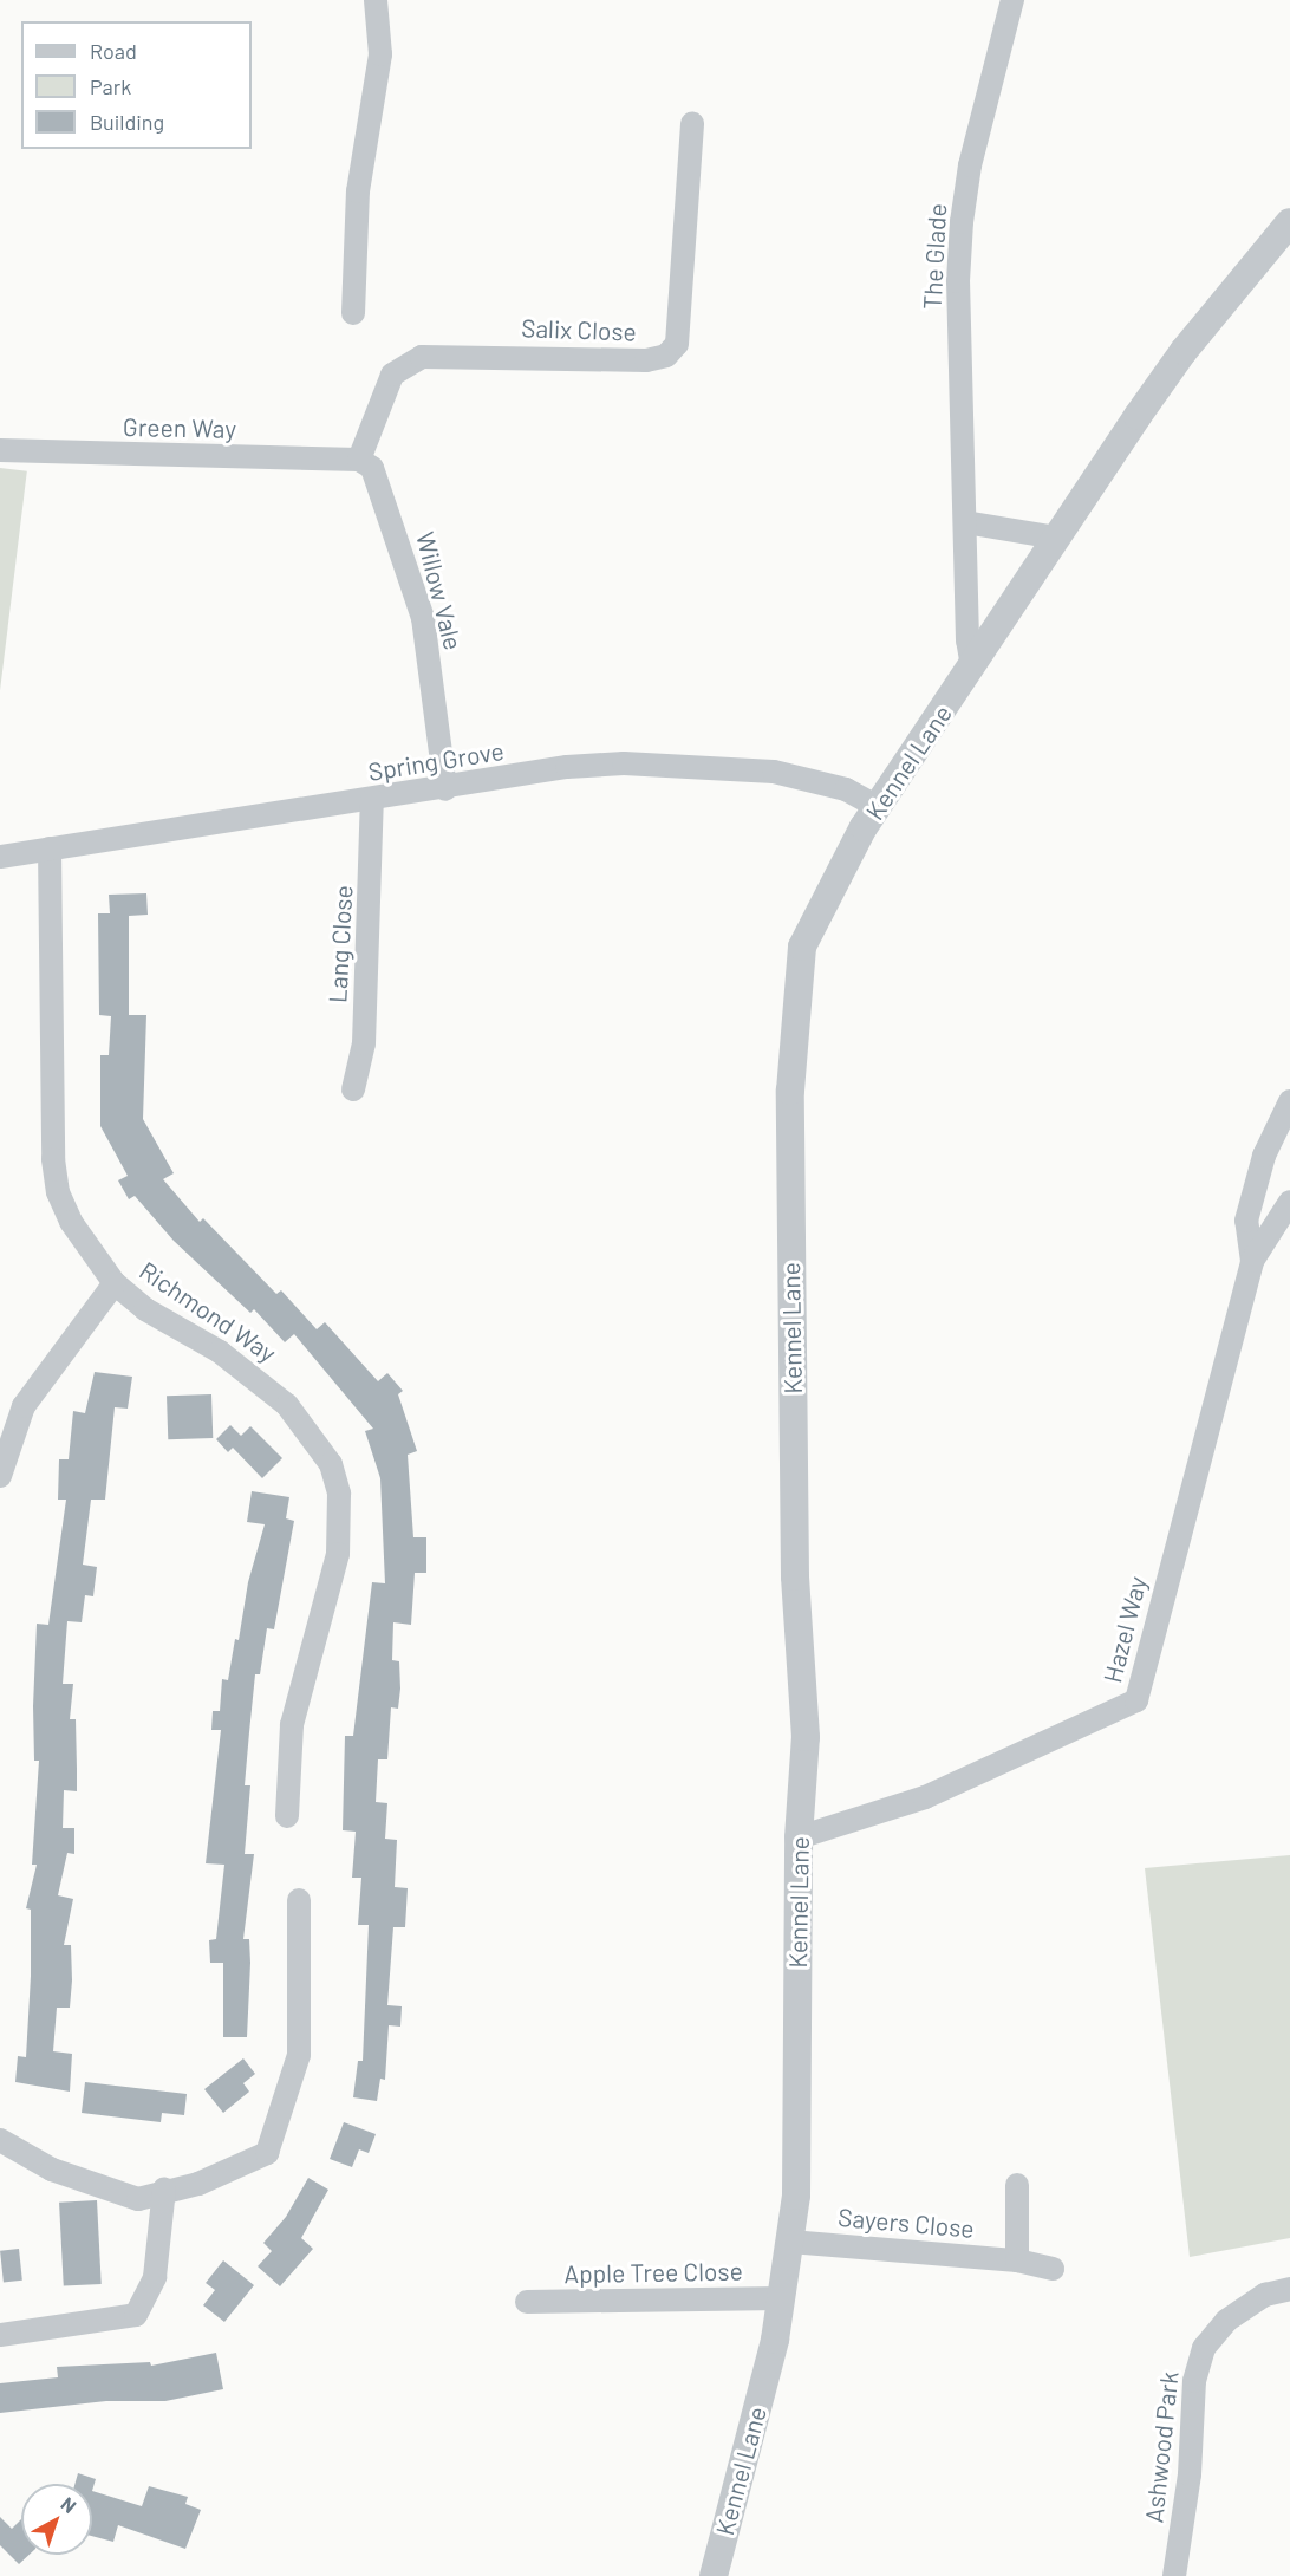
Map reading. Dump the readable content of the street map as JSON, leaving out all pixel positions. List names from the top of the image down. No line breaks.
{"streets":{"street":["The Glade","Salix Close","Green Way","Willow Vale","Spring Grove","Kennel Lane","Lang Close","Richmond Way","Hazel Way","Sayers Close","Apple Tree Close","Ashwood Park"]},"crossings":[["The Glade","Kennel Lane"],["Salix Close","Green Way"],["Salix Close","Willow Vale"],["Green Way","Willow Vale"],["Willow Vale","Spring Grove"],["Spring Grove","Kennel Lane"],["Spring Grove","Lang Close"],["Spring Grove","Richmond Way"],["Kennel Lane","Hazel Way"],["Kennel Lane","Sayers Close"],["Kennel Lane","Apple Tree Close"]],"legend":["Road","Park","Building"],"north":"top right"}
